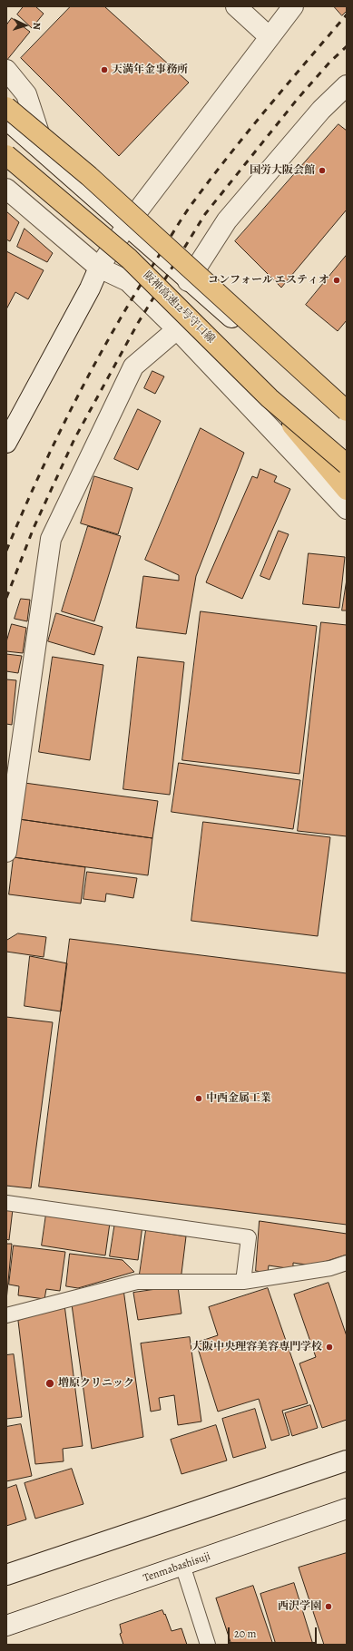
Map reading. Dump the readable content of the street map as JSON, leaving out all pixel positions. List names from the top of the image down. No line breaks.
{"streets":{"highway":["阪神高速12号守口線"],"street":["Tenmabashisuji"]},"places":["天満年金事務所","国労大阪会館","コンフォール エスティオ","中西金属工業","大阪中央理容美容専門学校","増原クリニック","西沢学園"],"scale_bar":"20 m","north":"right"}
